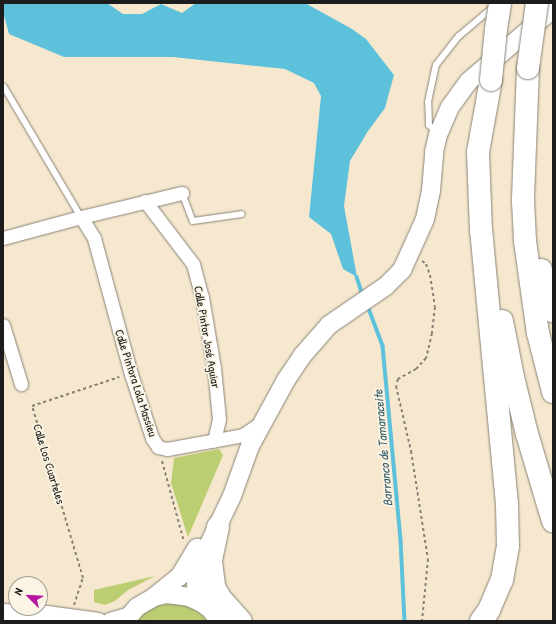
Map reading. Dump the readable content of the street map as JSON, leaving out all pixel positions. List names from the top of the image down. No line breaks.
{"streets":{"street":["Calle Pintor José Aguiar","Calle Pintora Lola Massieu"],"path":["Calle Los Cuarteles"]},"crossings":[["Calle Pintor José Aguiar","Calle Pintora Lola Massieu"],["Calle Pintora Lola Massieu","Calle Los Cuarteles"]],"water":["Barranco de Tamaraceite"],"north":"top left"}
